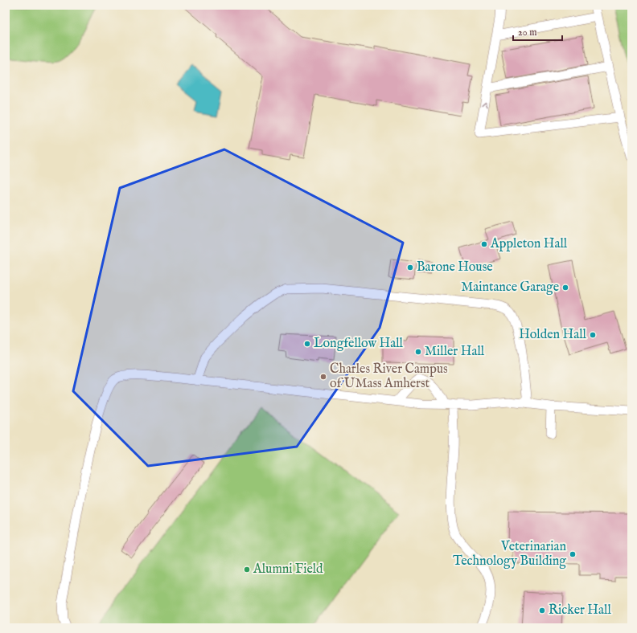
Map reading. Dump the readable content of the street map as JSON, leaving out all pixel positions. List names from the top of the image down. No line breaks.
{"places":["Appleton Hall","Barone House","Maintance Garage","Holden Hall","Longfellow Hall","Miller Hall","Charles River Campus of UMass Amherst","Veterinarian Technology Building","Alumni Field","Ricker Hall"],"scale_bar":"20 m"}
